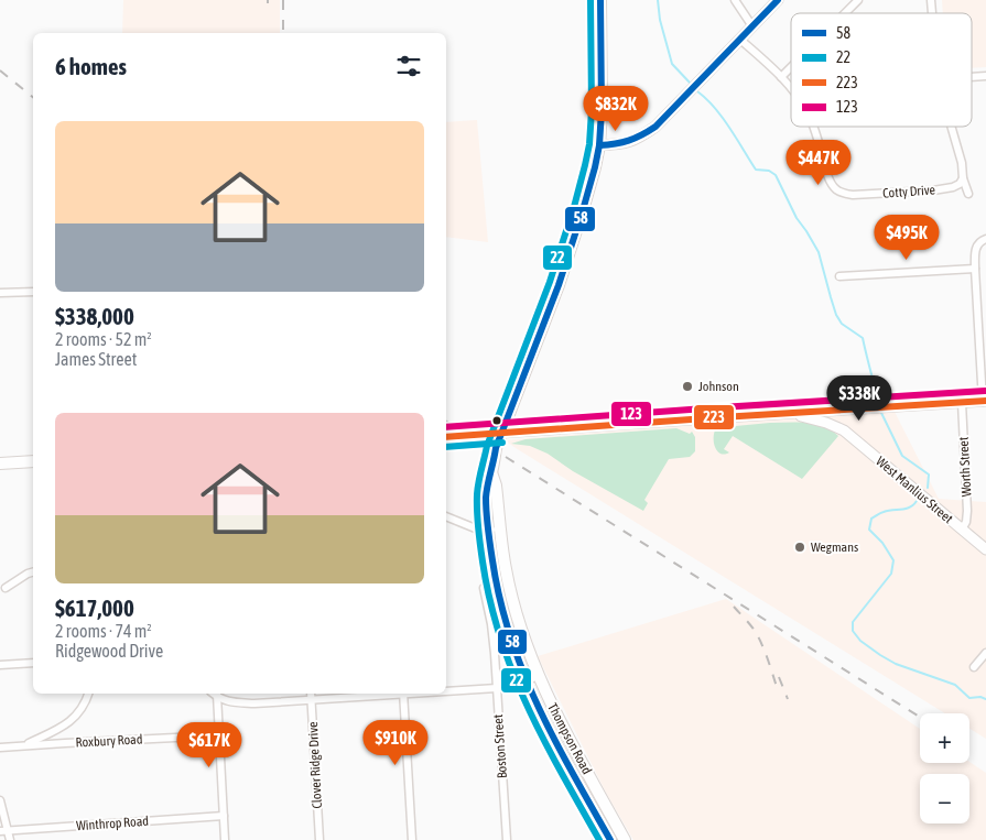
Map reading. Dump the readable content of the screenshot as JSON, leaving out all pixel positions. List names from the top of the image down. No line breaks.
{"streets":{"main road":["West Manlius Street","Thompson Road"],"street":["Cotty Drive","Worth Street","Roxbury Road","Boston Street","Clover Ridge Drive","Winthrop Road"]},"crossings":[["Worth Street","West Manlius Street"]],"places":["Johnson","Wegmans"],"lines":["transit line 58","transit line 22","transit line 123","transit line 223"],"legend":["58","22","223","123"],"page":{"heading":"6 homes","price":["$832K","$447K","$495K","$338K","$910K","$617K"],"list":[{"name":"$338,000","note":"2 rooms · 52 m² · James Street"},{"name":"$617,000","note":"2 rooms · 74 m² · Ridgewood Drive"}],"map_buttons":["+","−"]}}
